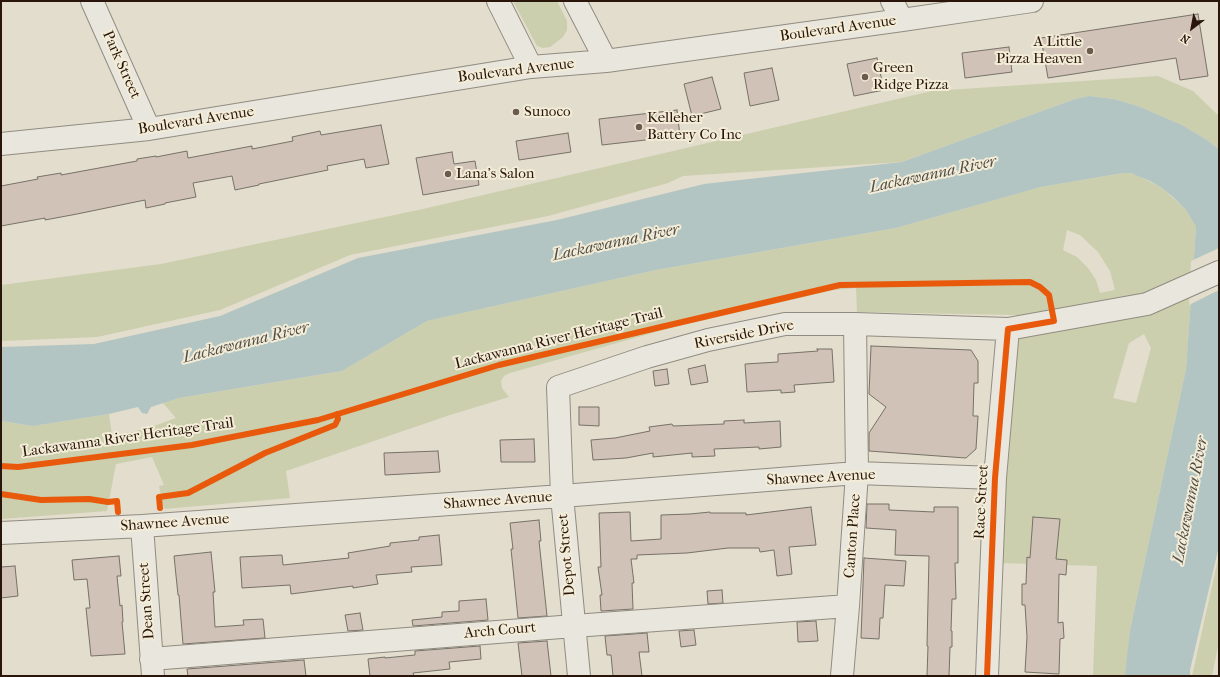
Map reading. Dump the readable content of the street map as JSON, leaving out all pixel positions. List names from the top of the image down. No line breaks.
{"streets":{"street":["Boulevard Avenue","Park Street","Riverside Drive","Shawnee Avenue","Race Street","Canton Place","Depot Street","Dean Street","Arch Court"],"cycle path":["Lackawanna River Heritage Trail"]},"crossings":[["Boulevard Avenue","Park Street"],["Riverside Drive","Race Street"],["Riverside Drive","Canton Place"],["Riverside Drive","Depot Street"],["Shawnee Avenue","Race Street"],["Shawnee Avenue","Canton Place"],["Shawnee Avenue","Depot Street"],["Shawnee Avenue","Dean Street"],["Canton Place","Arch Court"],["Depot Street","Arch Court"],["Dean Street","Arch Court"]],"water":["Lackawanna River"],"places":["A Little Pizza Heaven","Green Ridge Pizza","Sunoco","Kelleher Battery Co Inc","Lana's Salon"],"north":"bottom left"}
